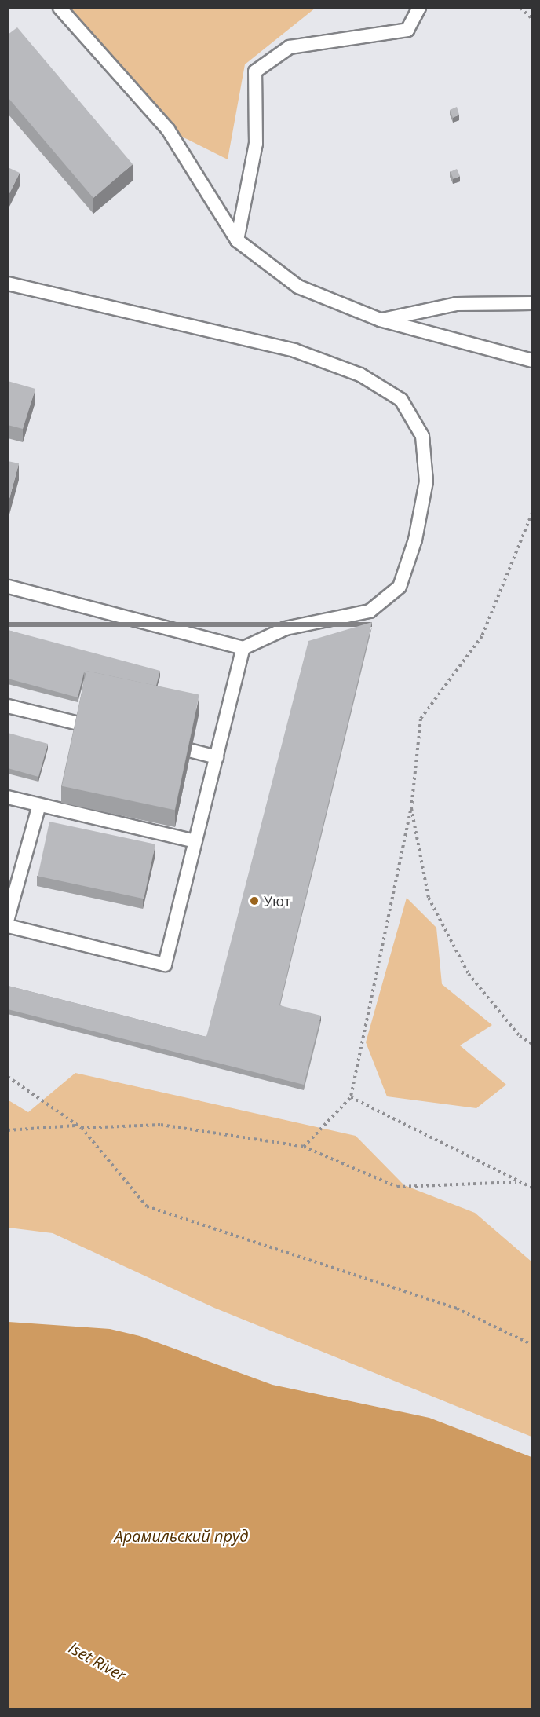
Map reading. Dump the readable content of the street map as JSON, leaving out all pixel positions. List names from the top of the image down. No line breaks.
{"water":["Арамильский пруд","Iset River"],"places":["Уют"]}
